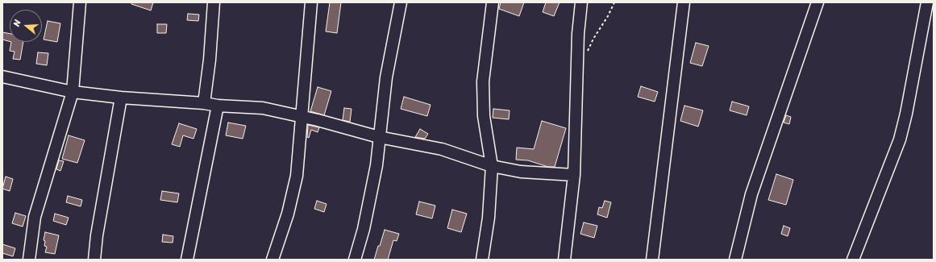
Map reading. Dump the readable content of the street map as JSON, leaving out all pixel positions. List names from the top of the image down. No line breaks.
{"north":"left"}
